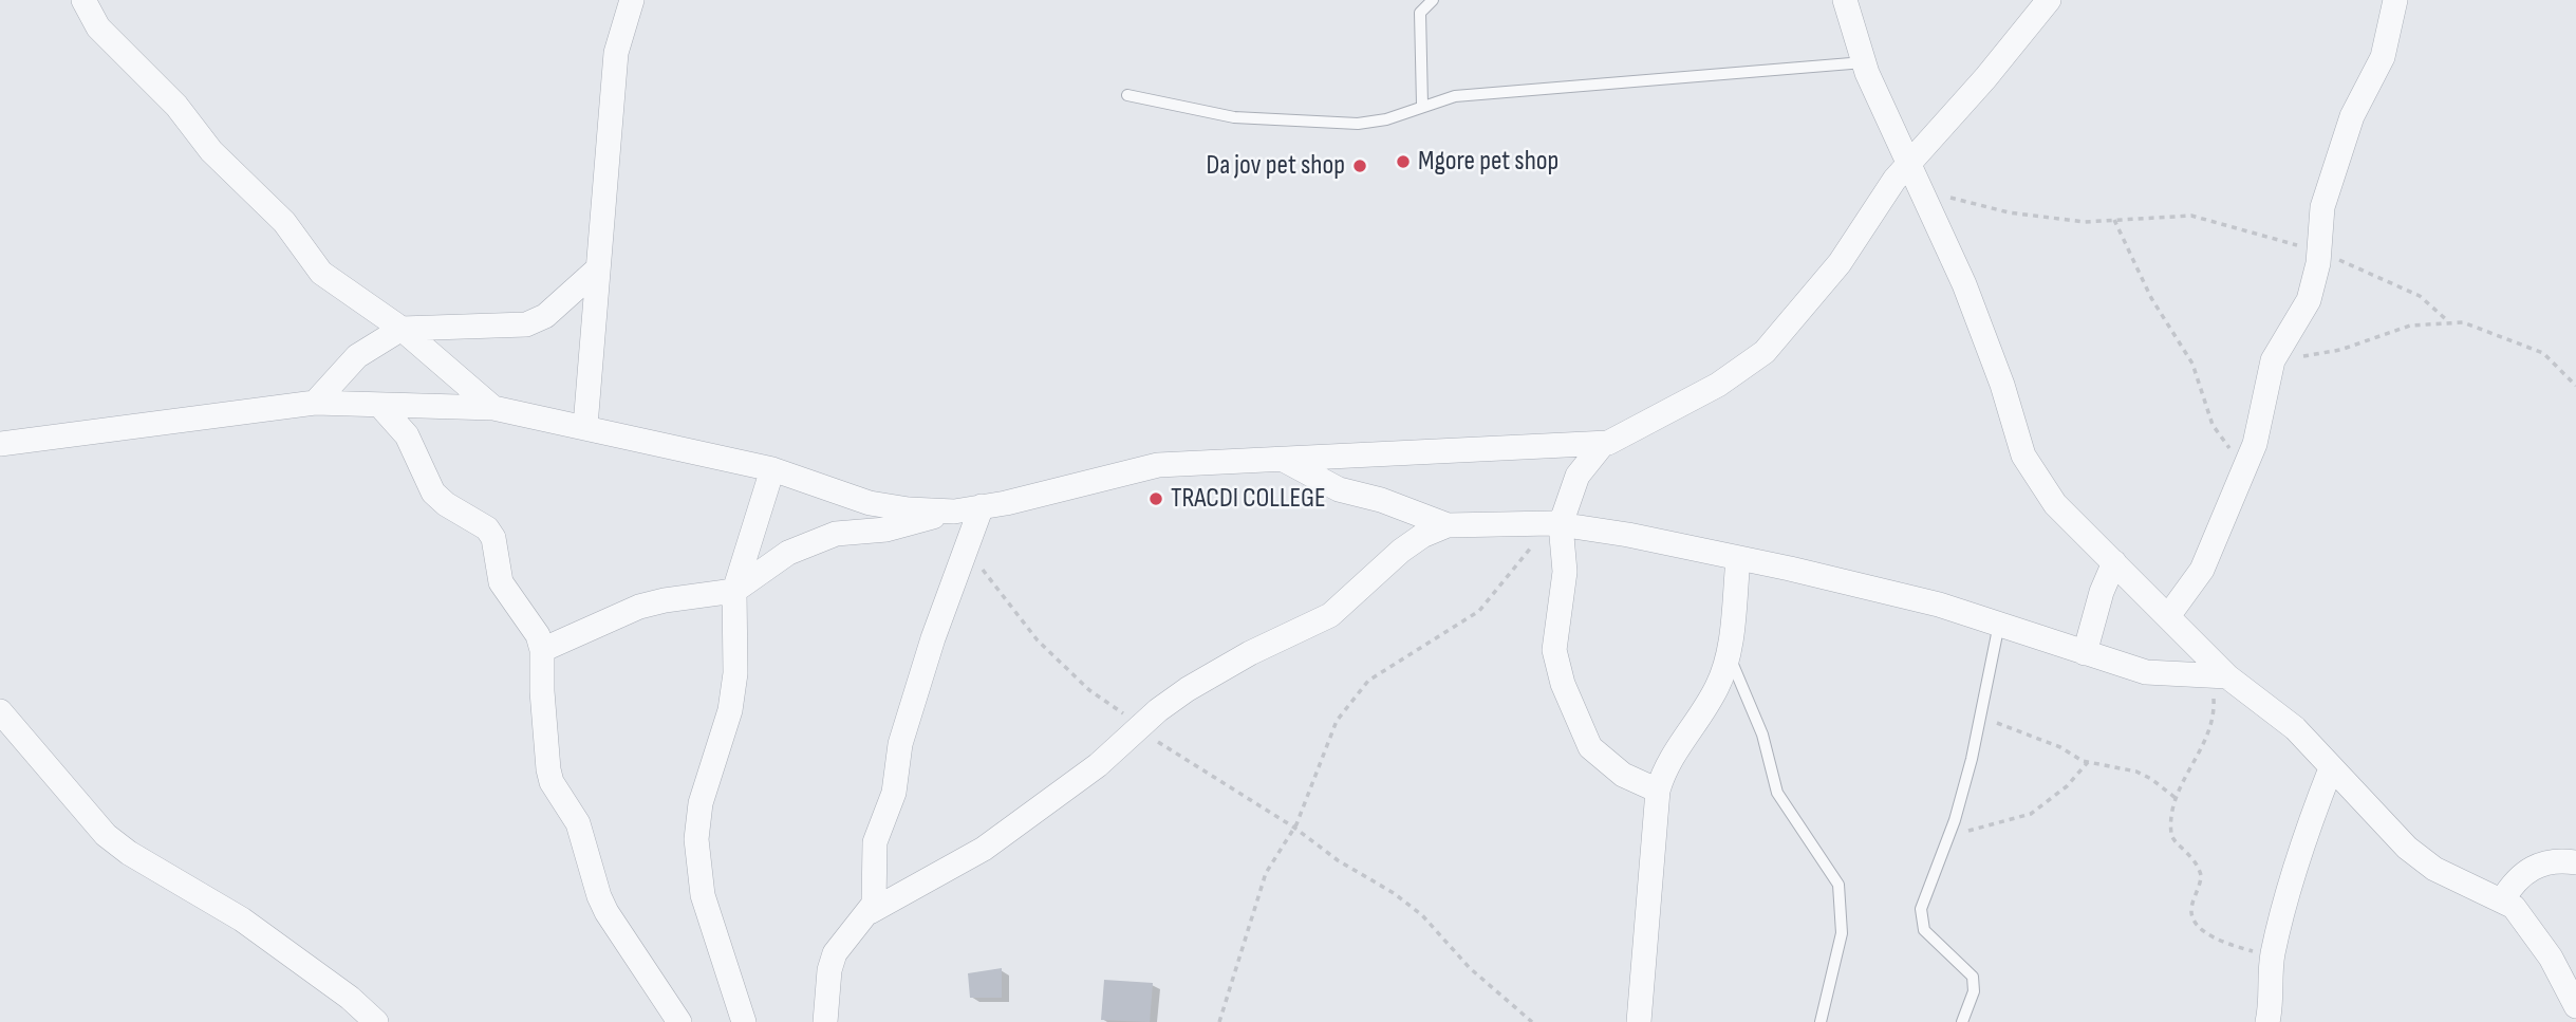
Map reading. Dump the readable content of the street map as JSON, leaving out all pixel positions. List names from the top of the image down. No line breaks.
{"places":["Mgore pet shop","Da jov pet shop","TRACDI COLLEGE"]}
